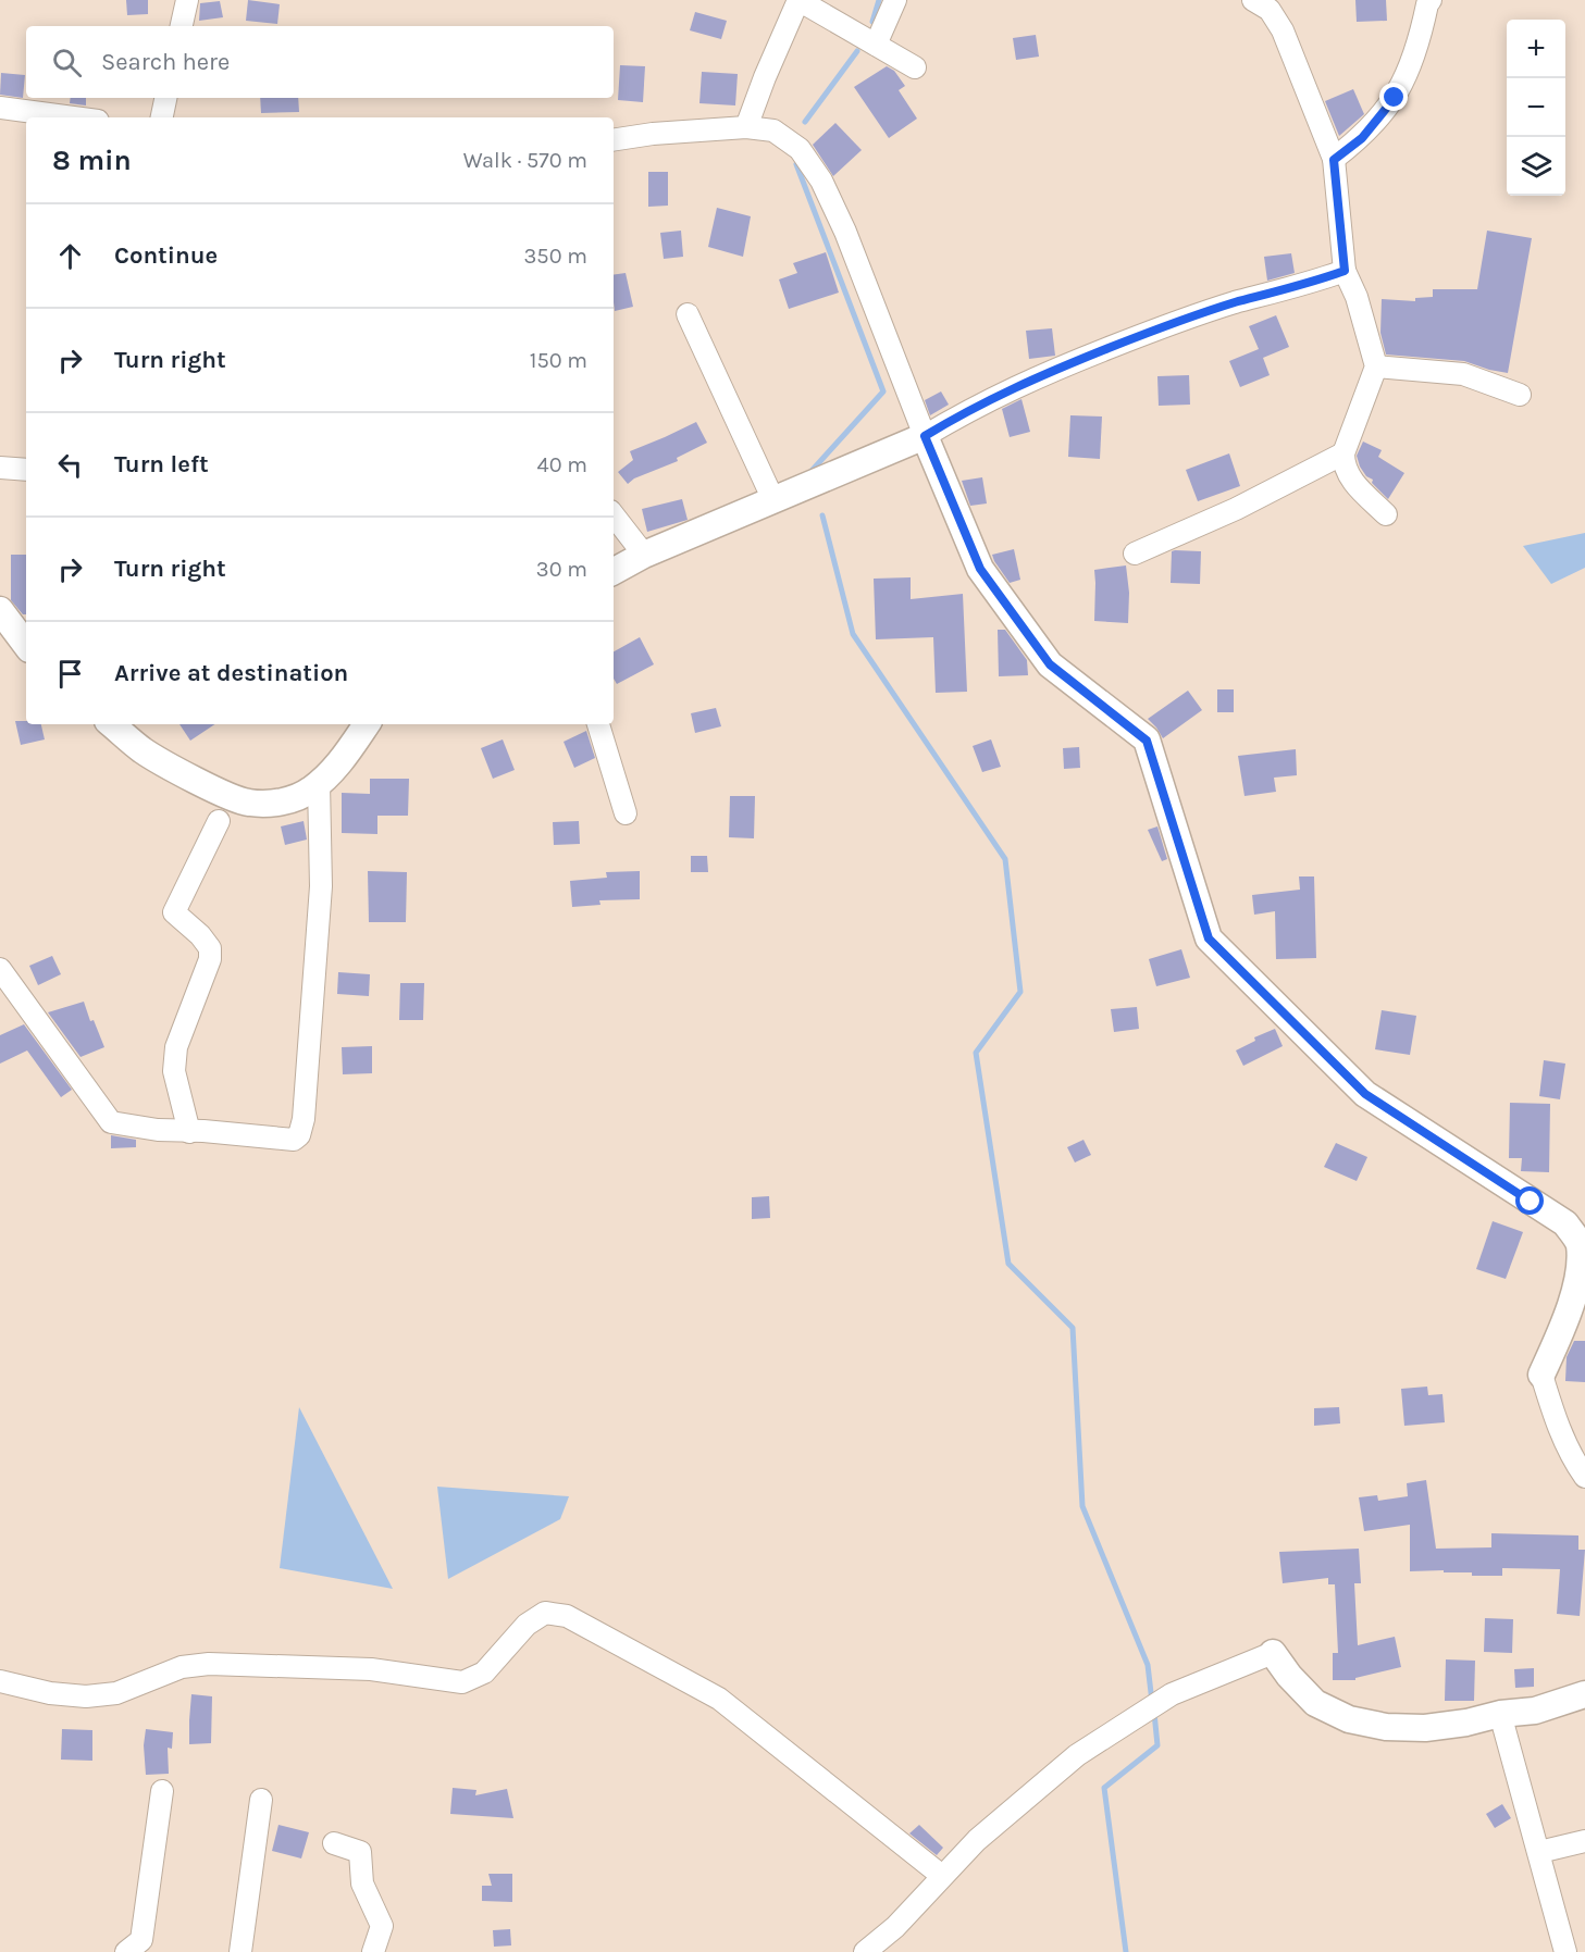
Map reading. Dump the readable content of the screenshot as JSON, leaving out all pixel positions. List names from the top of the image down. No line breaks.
{"page":{"map_buttons":["+","−"],"search":"Search here","heading":["8 min","Walk · 570 m"],"list":[["Continue","350 m"],["Turn right","150 m"],["Turn left","40 m"],["Turn right","30 m"],"Arrive at destination"]}}
